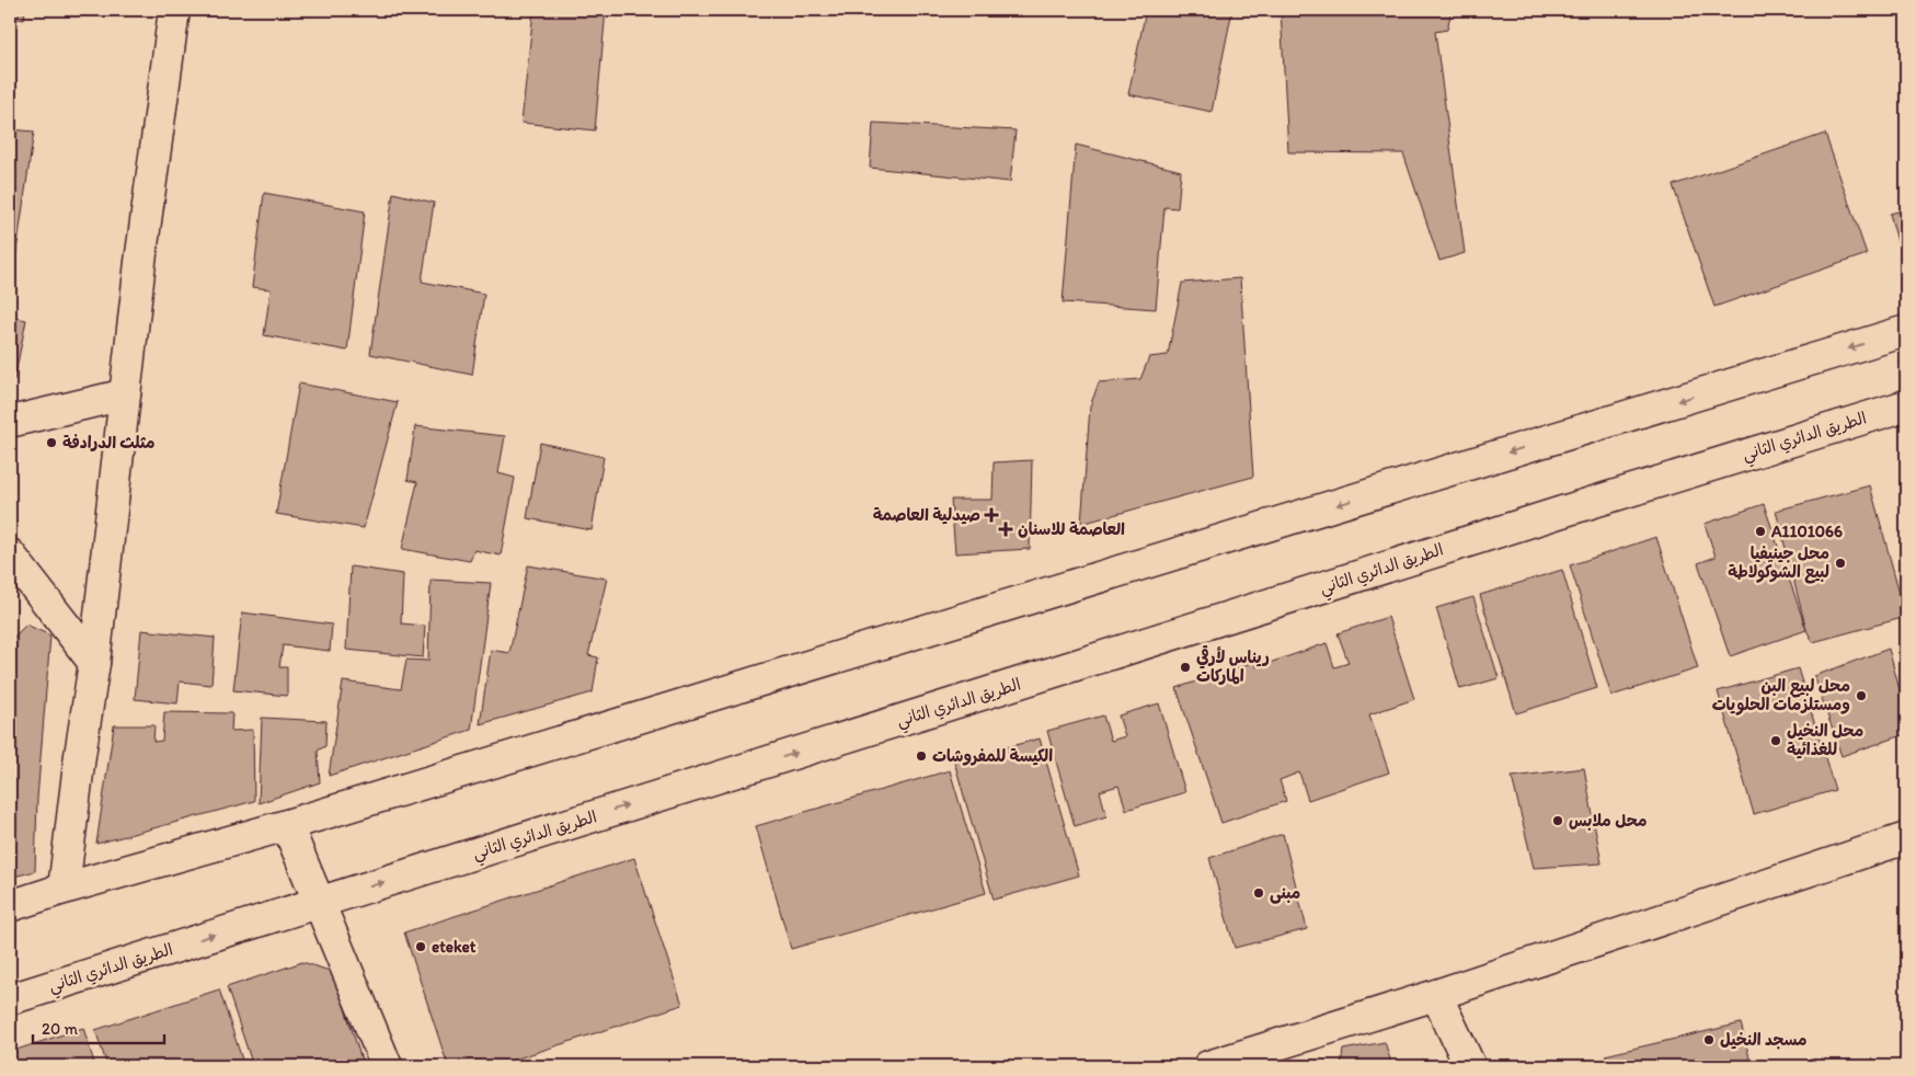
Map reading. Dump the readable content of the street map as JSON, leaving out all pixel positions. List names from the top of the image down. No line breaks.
{"streets":{"main road":["الطريق الدائري الثاني"]},"places":{"other":["مثلث الدرادفة","A1101066","محل جينيفيا لبيع الشوكولاطة","ريناس لأرقي الماركات","محل لبيع البن ومستلزمات الحلويات","محل النخيل للغذائية","الكيسة للمفروشات","محل ملابس","مبنى","eteket","مسجد النخيل"],"health":["صيدلية العاصمة","العاصمة للاسنان"]},"scale_bar":"20 m"}
